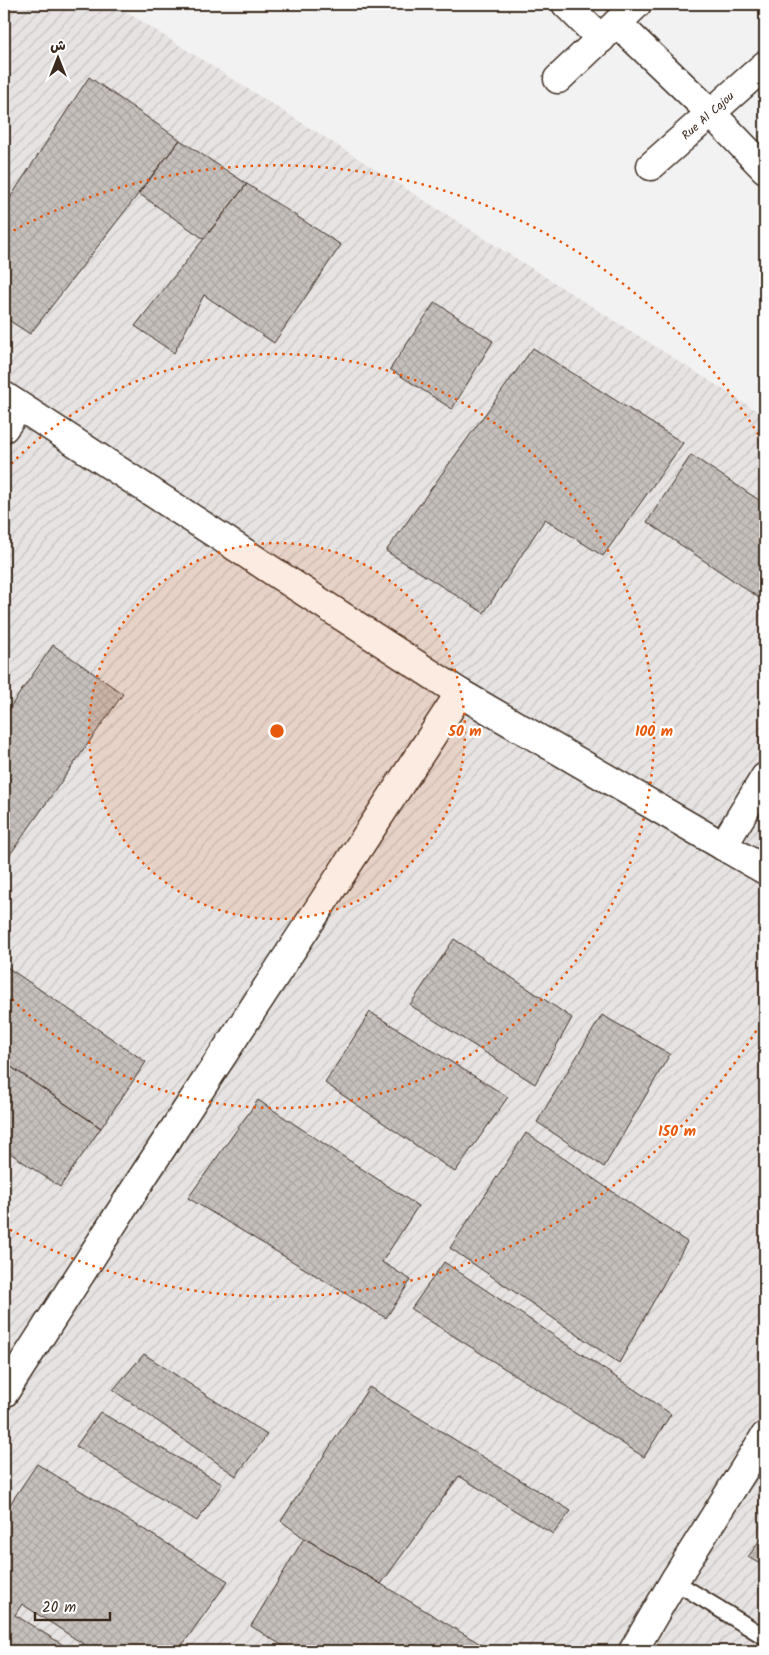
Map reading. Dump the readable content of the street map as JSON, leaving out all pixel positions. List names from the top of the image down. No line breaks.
{"streets":{"street":["Rue Al Cajou"]},"scale_bar":"20 m","north":"top","rings":["50 m","100 m","150 m"]}
